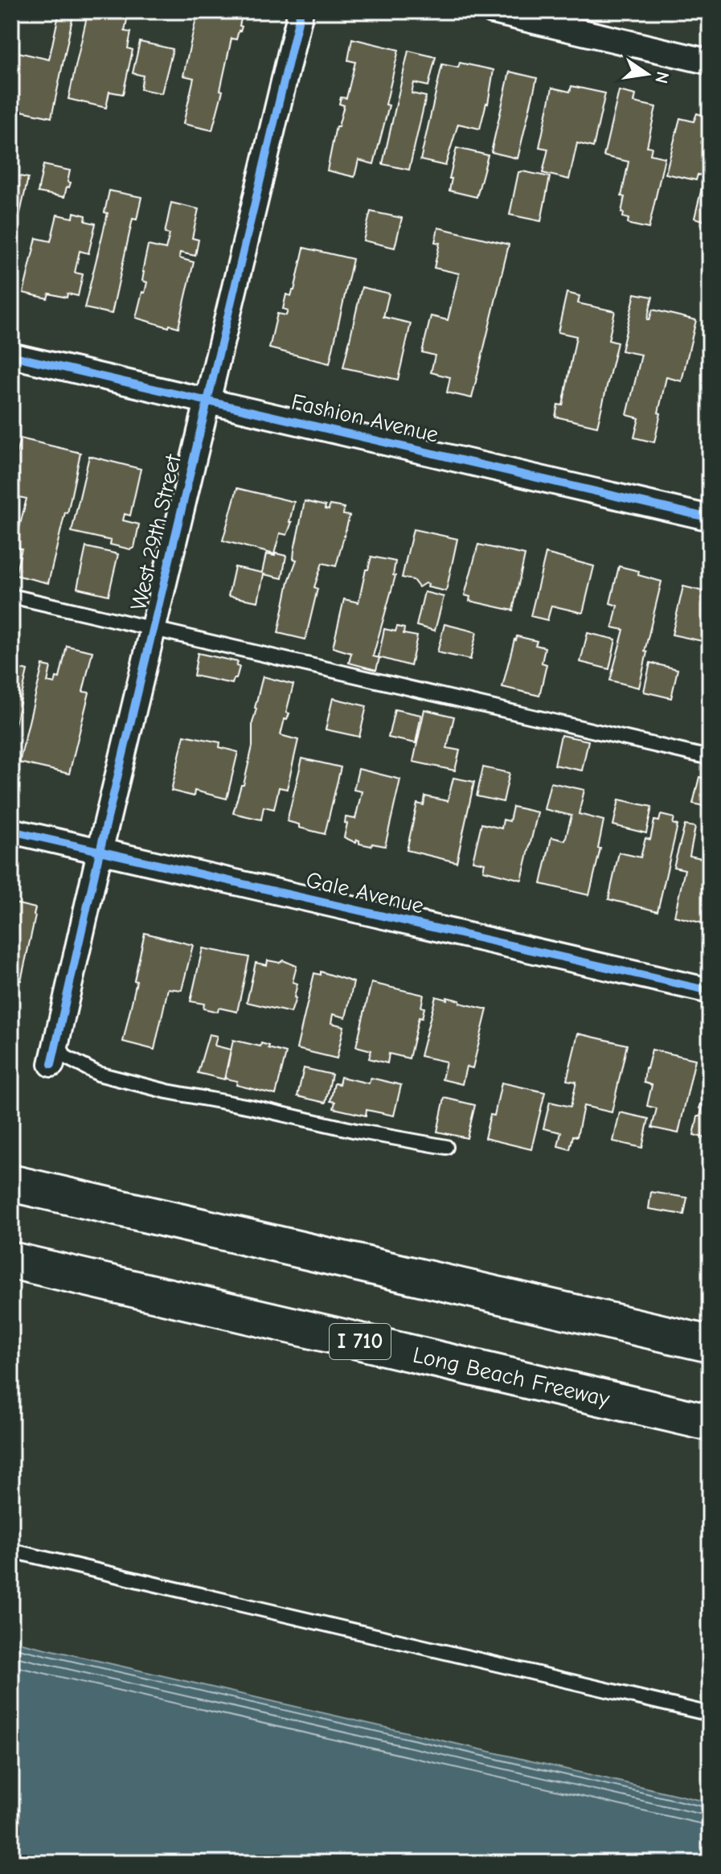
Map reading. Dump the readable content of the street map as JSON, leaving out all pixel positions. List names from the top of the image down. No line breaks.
{"streets":{"highway":["I 710","Long Beach Freeway"],"street":["Fashion Avenue","West 29th Street","Gale Avenue"]},"crossings":[["Fashion Avenue","West 29th Street"],["West 29th Street","Gale Avenue"]],"north":"right"}
